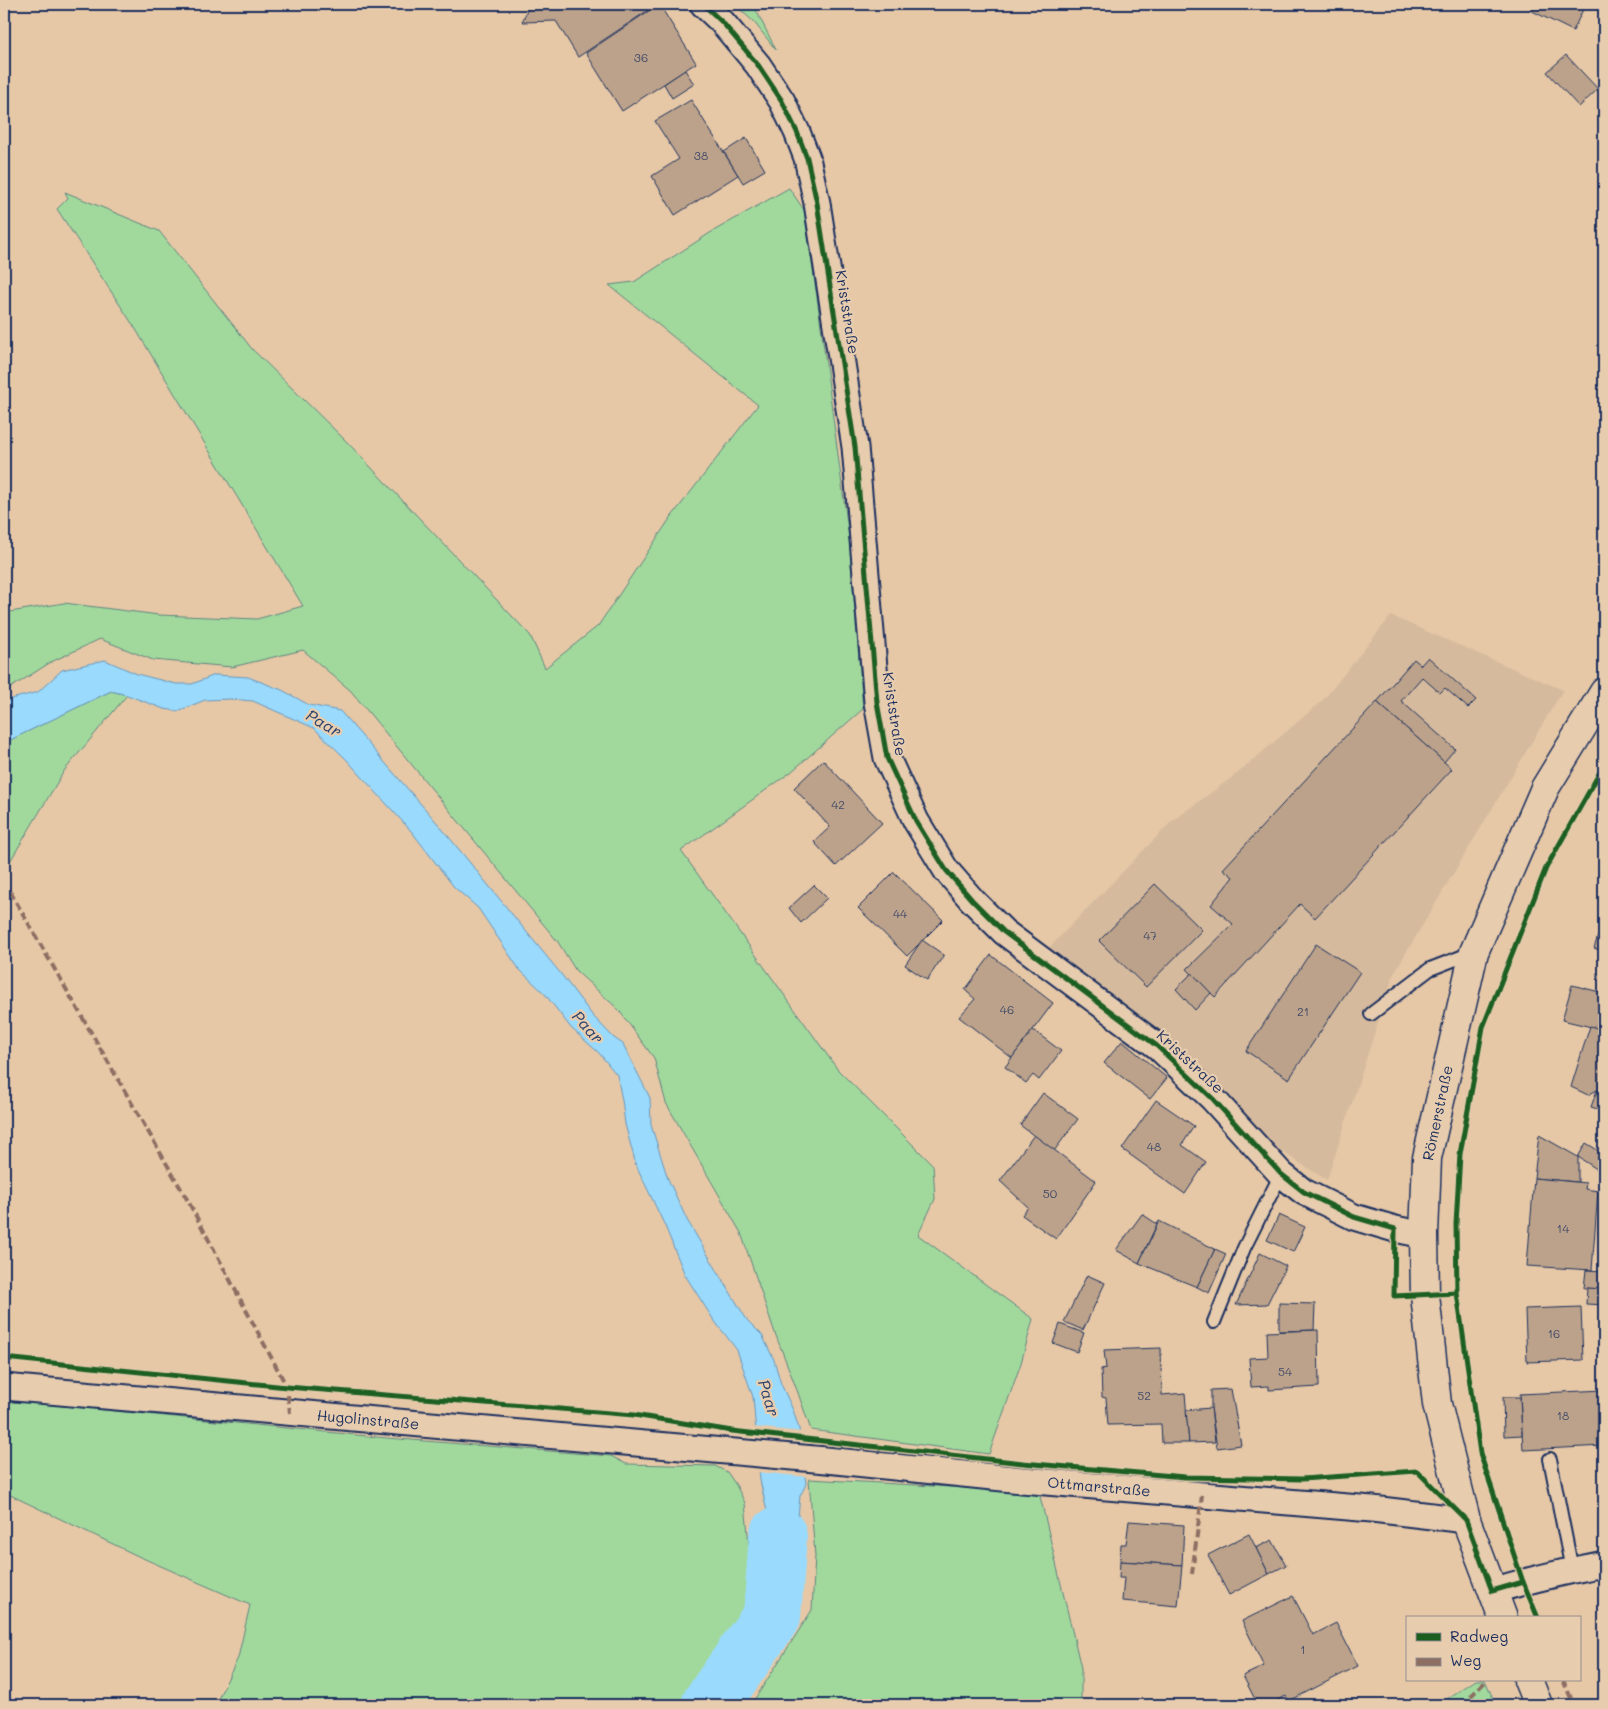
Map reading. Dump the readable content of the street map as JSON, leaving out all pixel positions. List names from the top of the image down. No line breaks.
{"streets":{"main road":["Römerstraße"],"street":["Kriststraße","Hugolinstraße","Ottmarstraße"]},"crossings":[["Kriststraße","Römerstraße"],["Römerstraße","Ottmarstraße"],["Hugolinstraße","Ottmarstraße"]],"water":["Paar"],"house_numbers":["36","38","42","44","47","46","21","48","50","14","16","54","52","18","1"],"legend":["Radweg","Weg"]}
